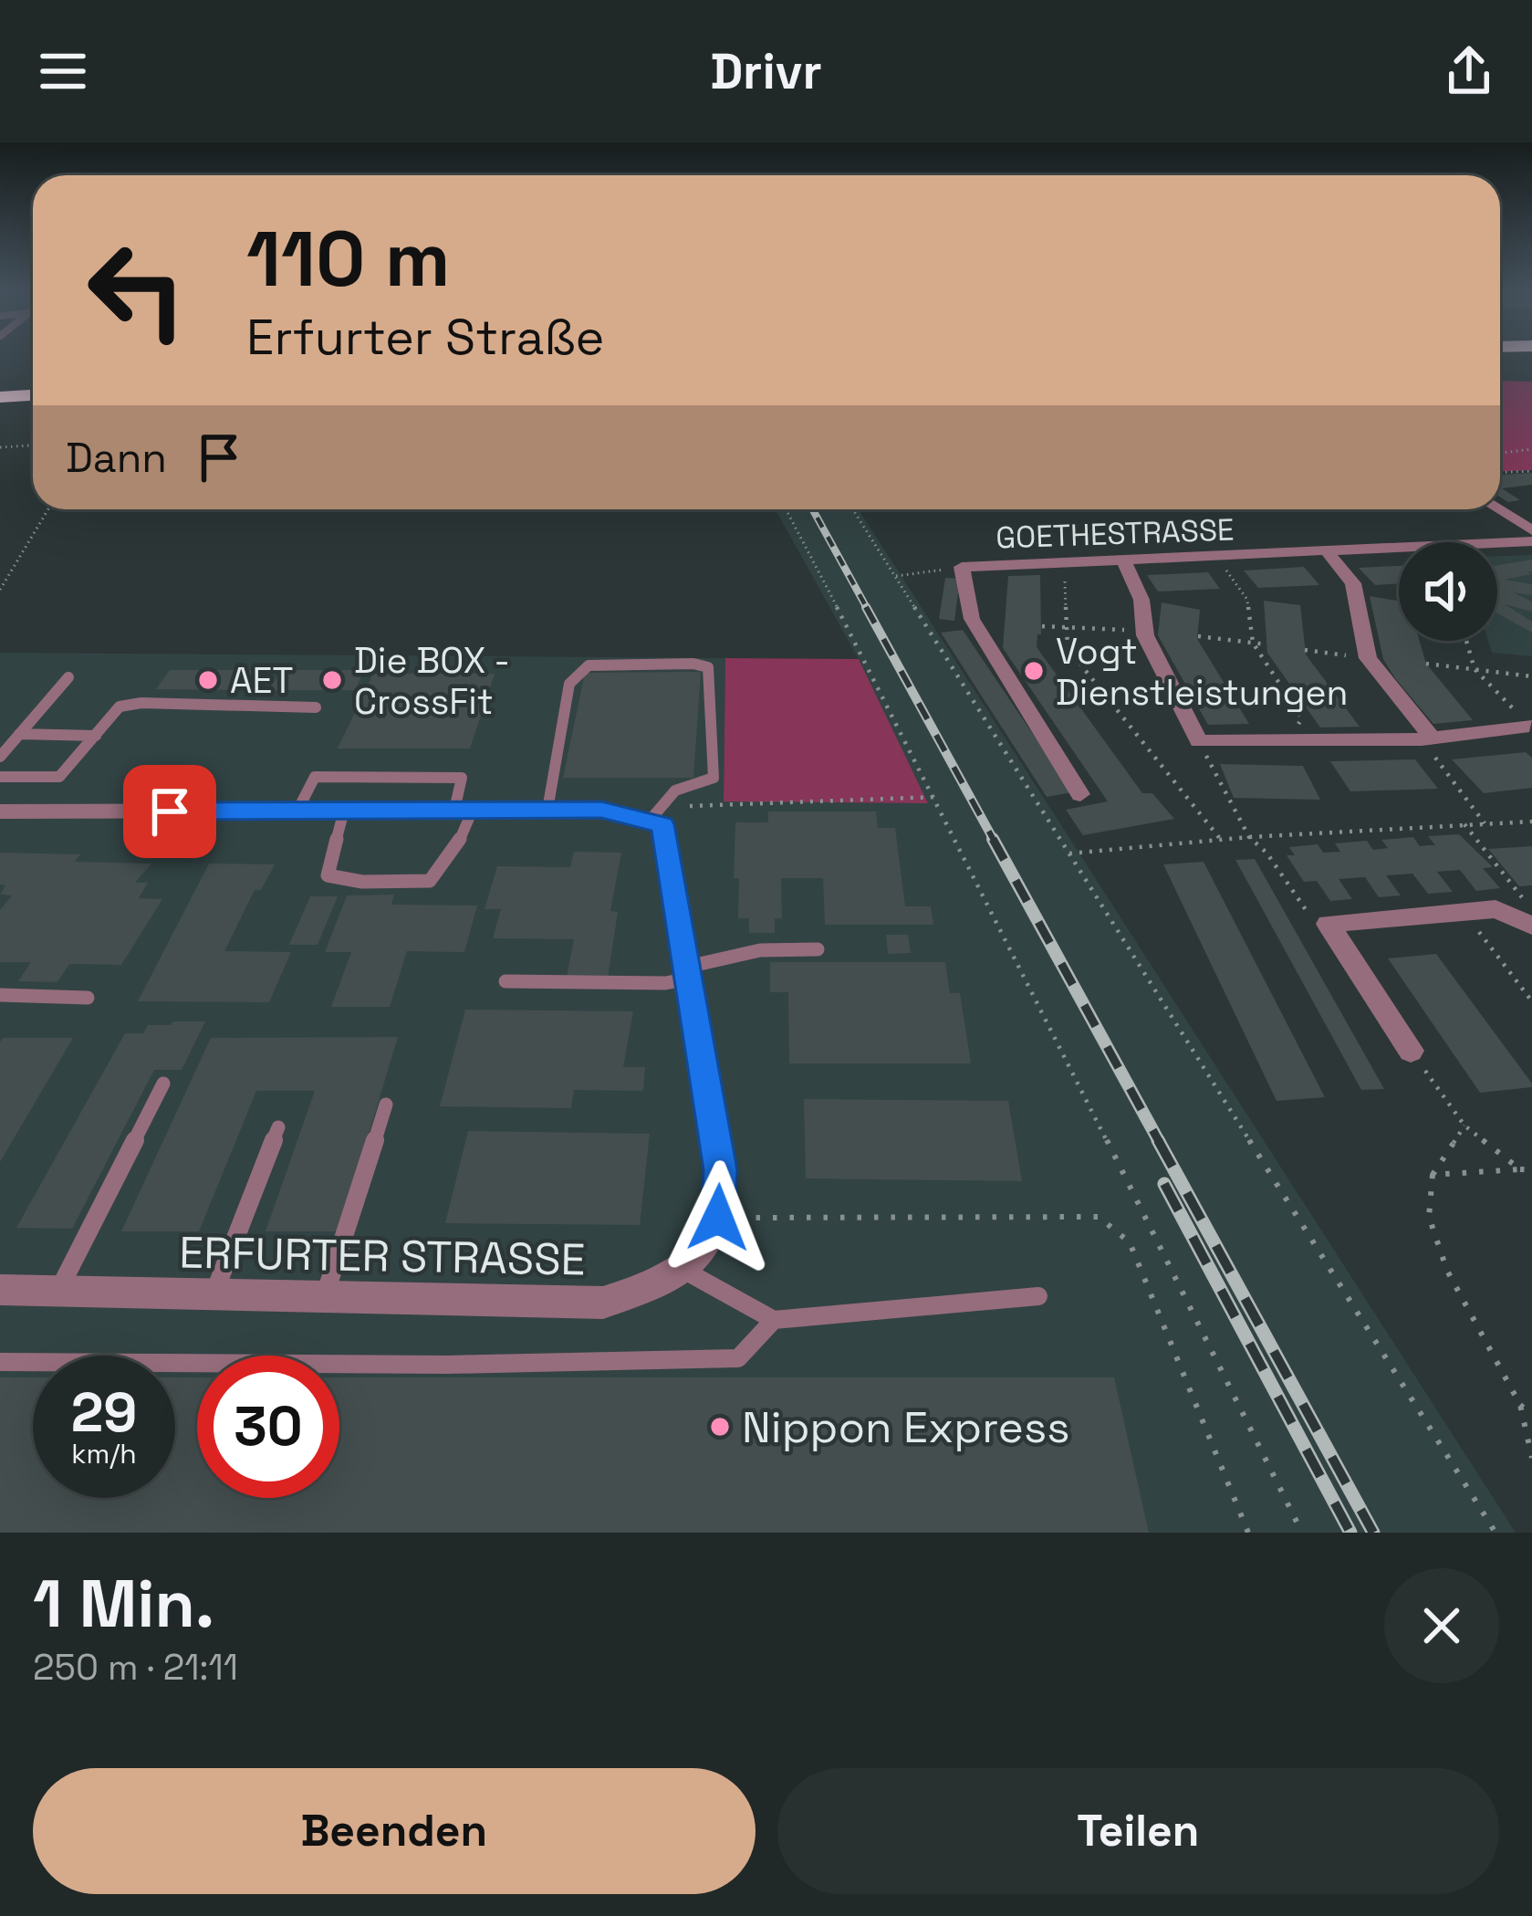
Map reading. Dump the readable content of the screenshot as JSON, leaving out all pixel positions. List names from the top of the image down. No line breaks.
{"streets":{"street":["GOETHESTRASSE","ERFURTER STRASSE"]},"places":["Vogt Dienstleistungen","AET","Die BOX - CrossFit","Nippon Express"],"page":{"header":"Drivr","turn":["110 m","Erfurter Straße"],"then":"Dann","speed":"29 km/h","limit":"30","heading":["1 Min.","250 m · 21:11"],"buttons":["Beenden","Teilen"]}}
